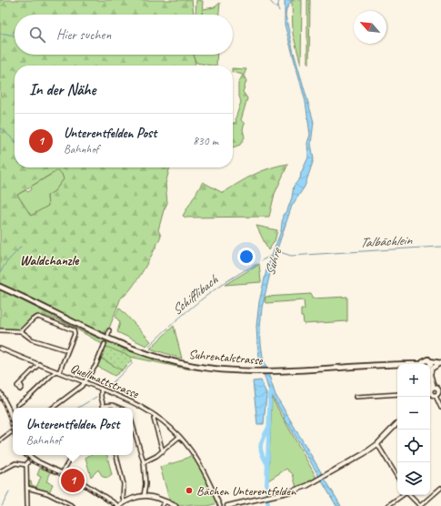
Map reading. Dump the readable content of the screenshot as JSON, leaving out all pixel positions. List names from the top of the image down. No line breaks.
{"streets":{"main road":["Suhrentalstrasse"],"street":["Quellmattstrasse"]},"districts":["Waldchanzle"],"water":["Talbächlein","Suhre","Schifflibach"],"places":["Bächen Unterentfelden"],"north":"top left","page":{"search":"Hier suchen","heading":"In der Nähe","list":[{"mark":"1","name":"Unterentfelden Post","note":"Bahnhof","value":"830 m"}],"map_buttons":["+","−"],"popup":["Unterentfelden Post","Bahnhof"],"pins":"1"}}
